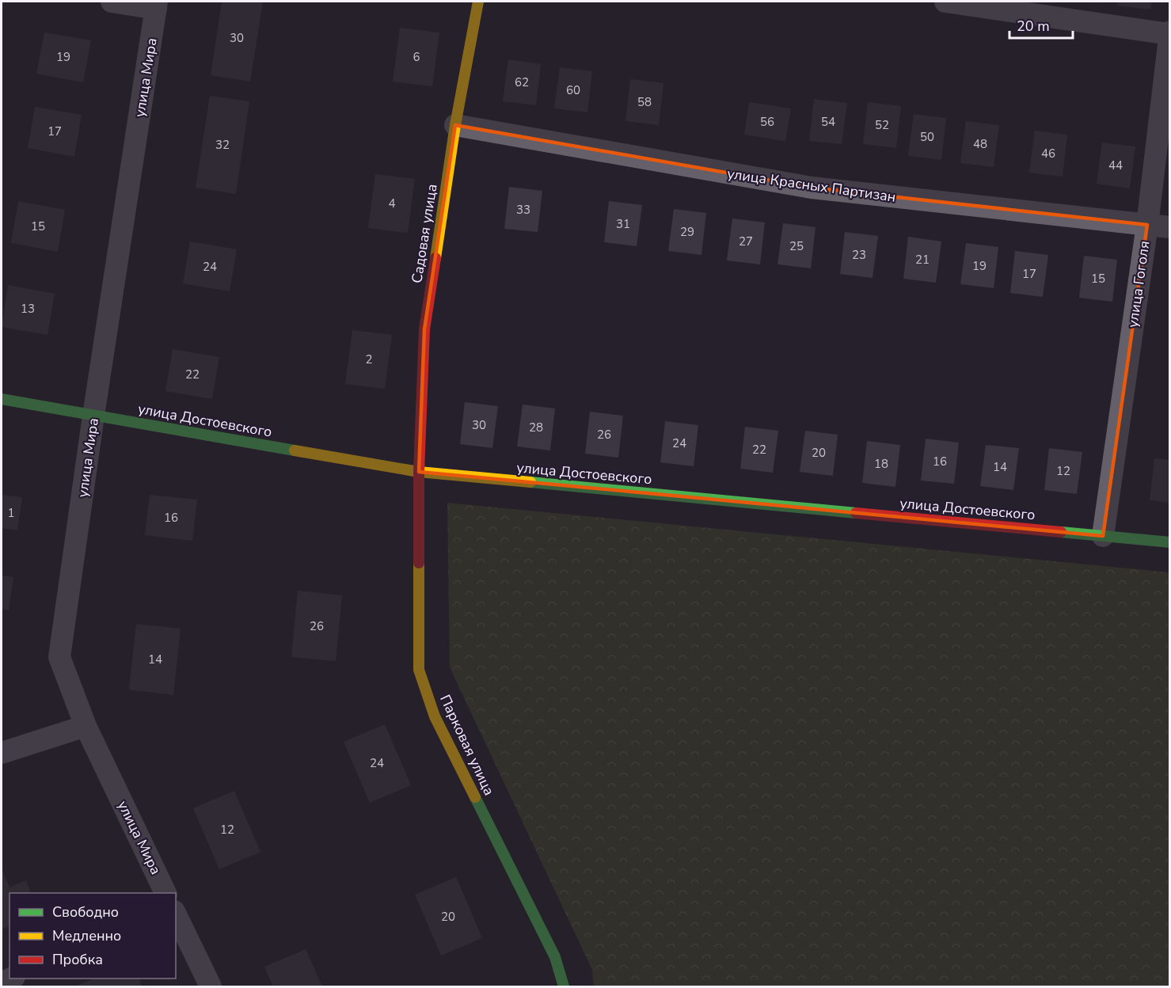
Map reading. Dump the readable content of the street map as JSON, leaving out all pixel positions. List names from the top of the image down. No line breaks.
{"streets":{"street":["улица Мира","улица Красных Партизан","Садовая улица","улица Гоголя","улица Достоевского","Парковая улица"]},"crossings":[["улица Мира","улица Достоевского"],["улица Красных Партизан","Садовая улица"],["улица Красных Партизан","улица Гоголя"],["Садовая улица","улица Достоевского"],["Садовая улица","Парковая улица"],["улица Гоголя","улица Достоевского"],["улица Достоевского","Парковая улица"]],"house_numbers":["30","19","6","62","60","58","56","54","52","17","50","48","32","46","44","4","33","31","15","29","27","25","23","21","19","24","17","15","13","2","22","30","28","26","24","22","20","16","18","14","12","1","16","26","14","24","12","20"],"legend":["Свободно","Медленно","Пробка"],"scale_bar":"20 m"}
